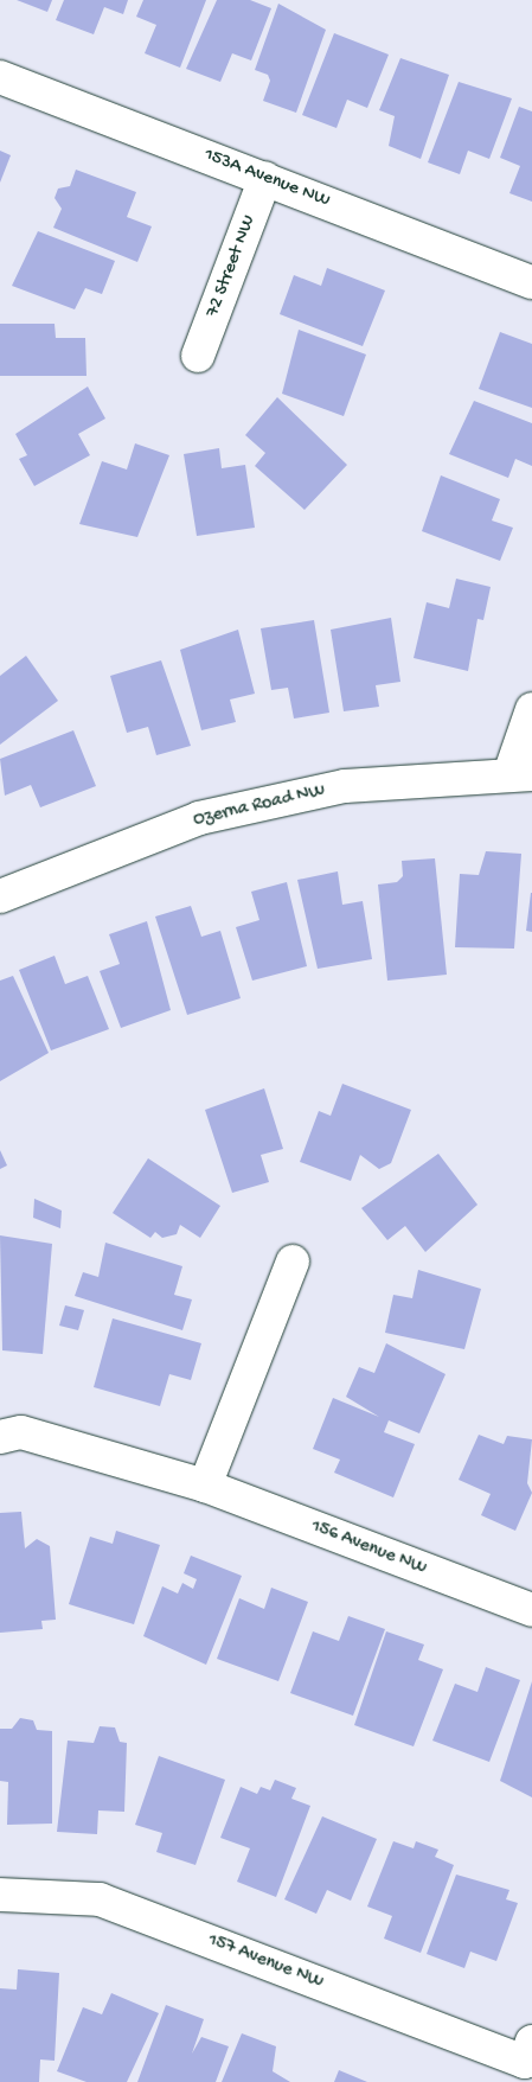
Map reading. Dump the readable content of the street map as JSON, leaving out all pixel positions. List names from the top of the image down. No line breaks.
{"streets":{"street":["153A Avenue NW","72 Street NW","Ozerna Road NW","156 Avenue NW","157 Avenue NW"]},"crossings":[["153A Avenue NW","72 Street NW"]]}
